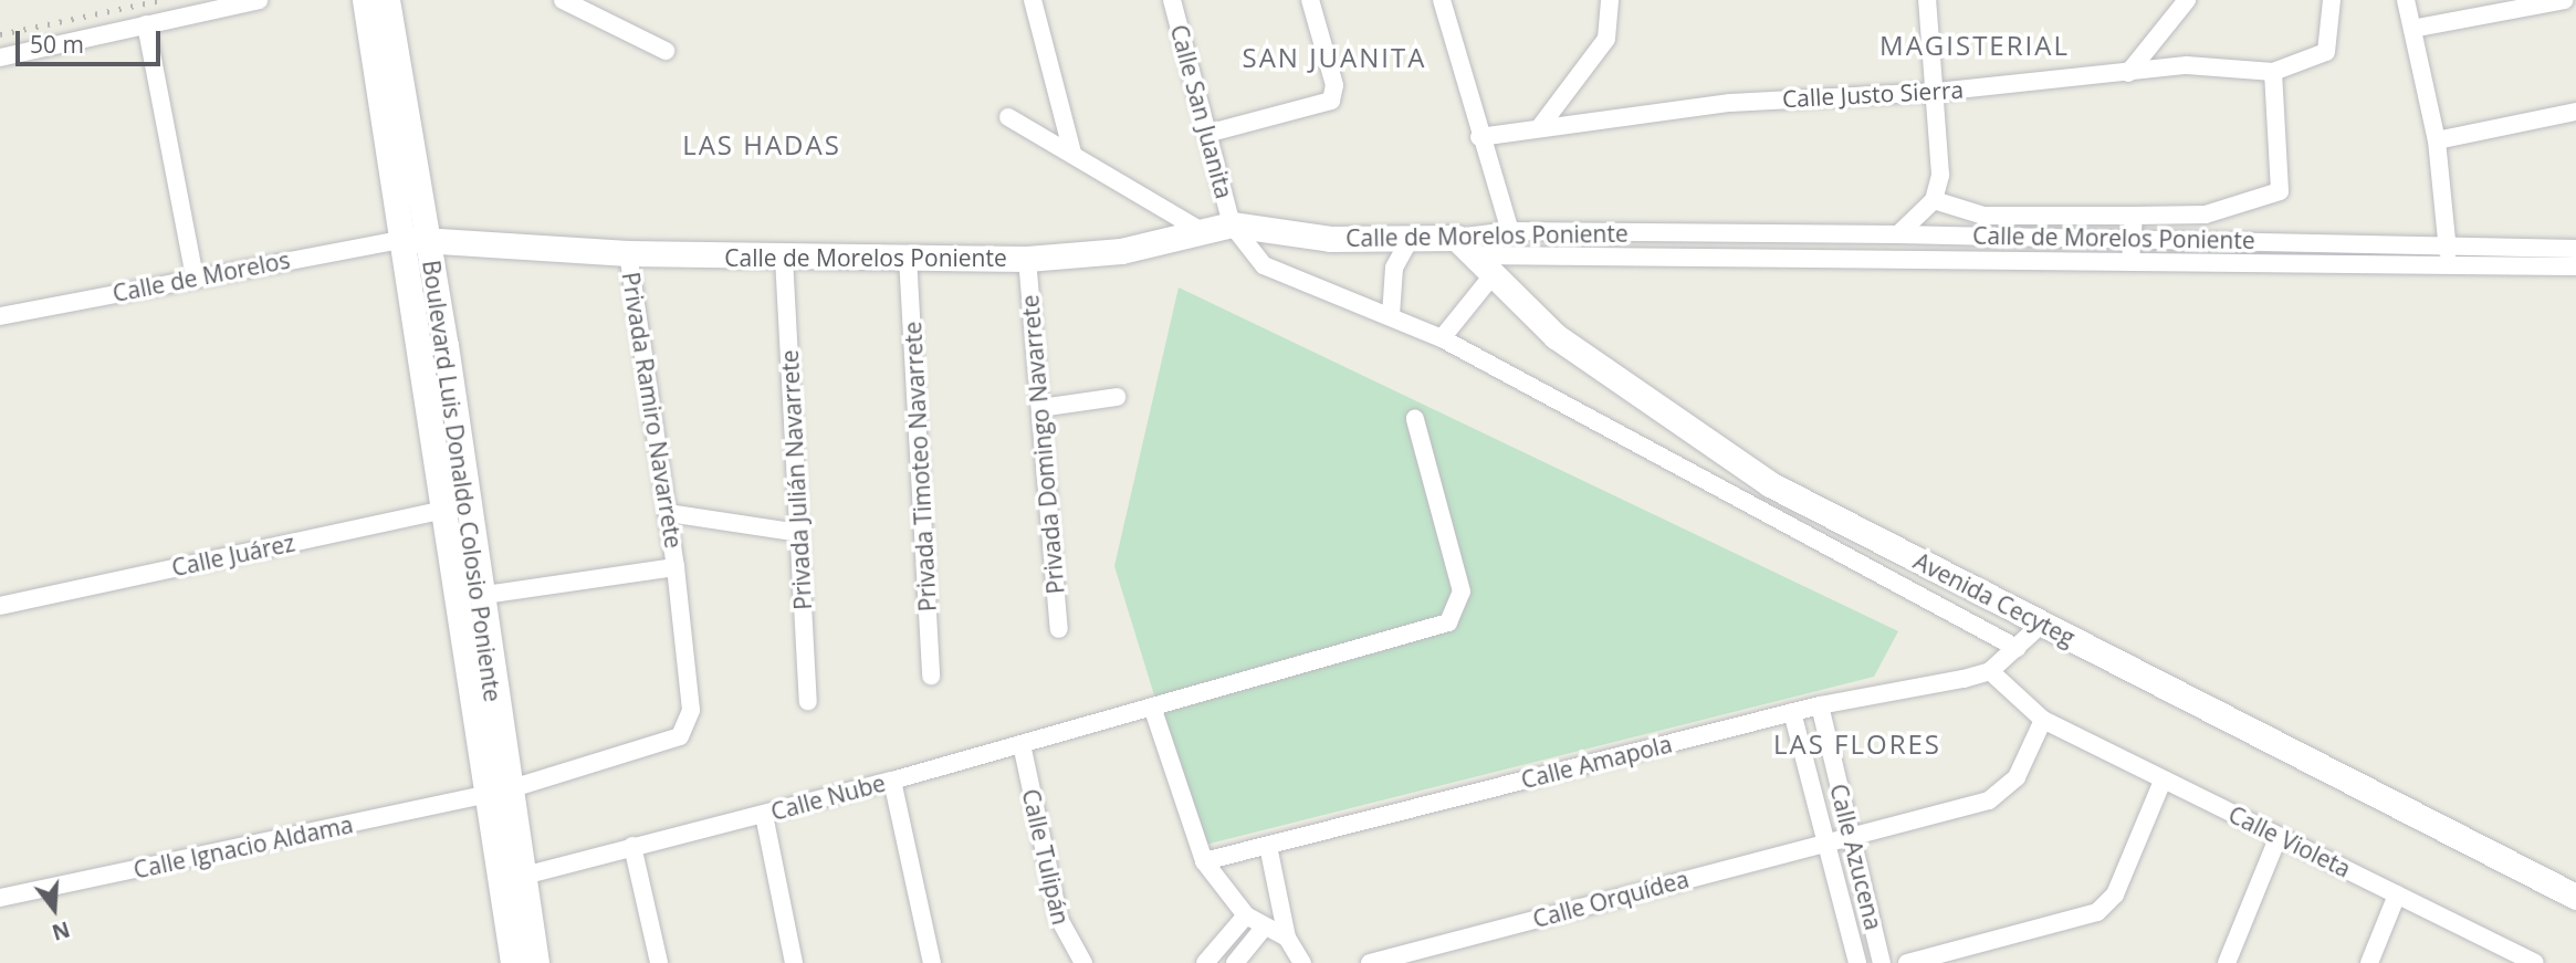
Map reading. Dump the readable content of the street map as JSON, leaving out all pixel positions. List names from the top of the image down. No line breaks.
{"streets":{"street":["Calle Justo Sierra","Calle San Juanita","Calle de Morelos Poniente","Calle de Morelos","Privada Ramiro Navarrete","Privada Domingo Navarrete","Privada Timoteo Navarrete","Privada Julián Navarrete","Boulevard Luis Donaldo Colosio Poniente","Calle Juárez","Avenida Cecyteg","Calle Amapola","Calle Nube","Calle Violeta","Calle Ignacio Aldama","Calle Tulipán","Calle Azucena","Calle Orquídea"]},"crossings":[["Calle San Juanita","Calle de Morelos Poniente"],["Calle de Morelos Poniente","Calle de Morelos"],["Calle de Morelos Poniente","Privada Ramiro Navarrete"],["Calle de Morelos Poniente","Privada Domingo Navarrete"],["Calle de Morelos Poniente","Privada Timoteo Navarrete"],["Calle de Morelos Poniente","Privada Julián Navarrete"],["Calle de Morelos Poniente","Boulevard Luis Donaldo Colosio Poniente"],["Calle de Morelos Poniente","Avenida Cecyteg"],["Calle de Morelos","Boulevard Luis Donaldo Colosio Poniente"],["Privada Ramiro Navarrete","Boulevard Luis Donaldo Colosio Poniente"],["Privada Ramiro Navarrete","Calle Ignacio Aldama"],["Boulevard Luis Donaldo Colosio Poniente","Calle Juárez"],["Boulevard Luis Donaldo Colosio Poniente","Calle Nube"],["Boulevard Luis Donaldo Colosio Poniente","Calle Ignacio Aldama"],["Avenida Cecyteg","Calle Amapola"],["Calle Amapola","Calle Azucena"],["Calle Nube","Calle Tulipán"],["Calle Violeta","Calle Orquídea"],["Calle Azucena","Calle Orquídea"]],"districts":["MAGISTERIAL","SAN JUANITA","LAS HADAS","LAS FLORES"],"scale_bar":"50 m","north":"bottom"}
